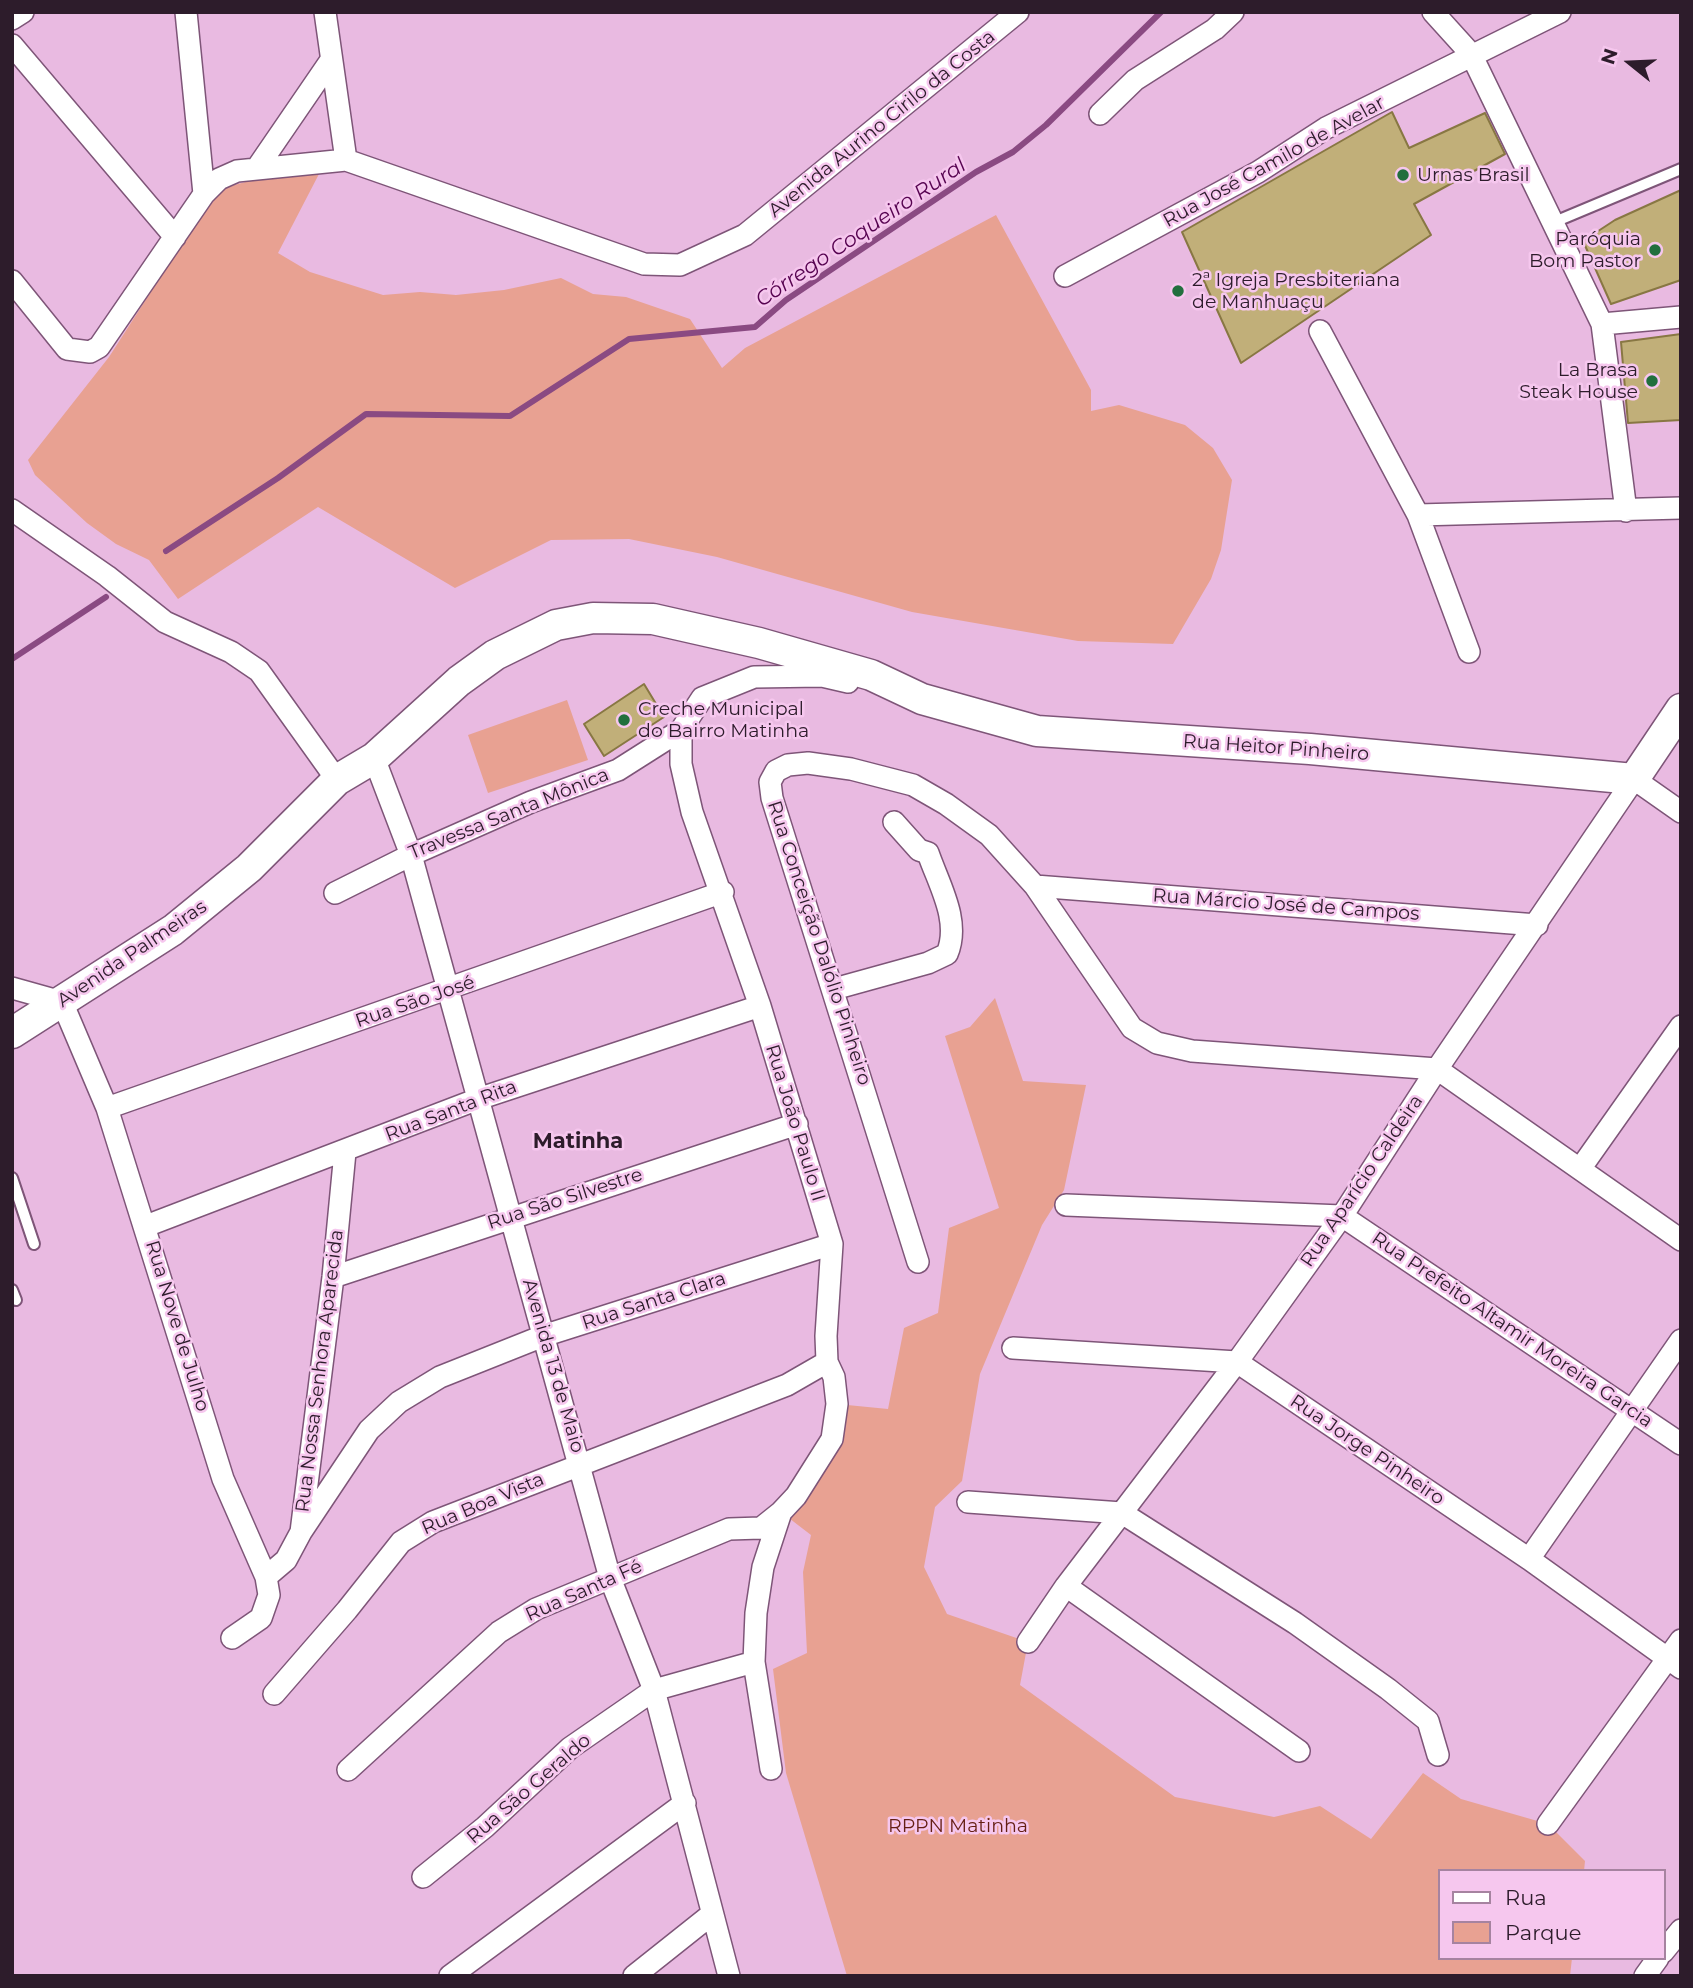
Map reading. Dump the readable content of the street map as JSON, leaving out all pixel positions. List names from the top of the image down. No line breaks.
{"streets":{"street":["Avenida Aurino Cirilo da Costa","Rua José Camilo de Avelar","Rua Heitor Pinheiro","Travessa Santa Mônica","Rua Márcio José de Campos","Rua Conceição Dalólio Pinheiro","Avenida Palmeiras","Rua São José","Rua Santa Rita","Rua João Paulo II","Rua Aparício Caldeira","Rua São Silvestre","Rua Santa Clara","Rua Nove de Julho","Rua Prefeito Altamir Moreira Garcia","Avenida 13 de Maio","Rua Nossa Senhora Aparecida","Rua Jorge Pinheiro","Rua Boa Vista","Rua Santa Fé","Rua São Geraldo"]},"crossings":[["Rua Heitor Pinheiro","Avenida Palmeiras"],["Rua Heitor Pinheiro","Rua Aparício Caldeira"],["Rua Heitor Pinheiro","Avenida 13 de Maio"],["Travessa Santa Mônica","Rua João Paulo II"],["Travessa Santa Mônica","Avenida 13 de Maio"],["Rua Márcio José de Campos","Rua Conceição Dalólio Pinheiro"],["Rua Márcio José de Campos","Rua Aparício Caldeira"],["Rua Conceição Dalólio Pinheiro","Rua Aparício Caldeira"],["Avenida Palmeiras","Rua Nove de Julho"],["Avenida Palmeiras","Avenida 13 de Maio"],["Rua São José","Rua João Paulo II"],["Rua São José","Rua Nove de Julho"],["Rua São José","Avenida 13 de Maio"],["Rua Santa Rita","Rua João Paulo II"],["Rua Santa Rita","Rua Nove de Julho"],["Rua Santa Rita","Avenida 13 de Maio"],["Rua Santa Rita","Rua Nossa Senhora Aparecida"],["Rua João Paulo II","Rua São Silvestre"],["Rua João Paulo II","Rua Santa Clara"],["Rua João Paulo II","Rua Boa Vista"],["Rua João Paulo II","Rua Santa Fé"],["Rua João Paulo II","Rua São Geraldo"],["Rua Aparício Caldeira","Rua Prefeito Altamir Moreira Garcia"],["Rua Aparício Caldeira","Rua Jorge Pinheiro"],["Rua São Silvestre","Avenida 13 de Maio"],["Rua São Silvestre","Rua Nossa Senhora Aparecida"],["Rua Santa Clara","Avenida 13 de Maio"],["Rua Santa Clara","Rua Nossa Senhora Aparecida"],["Rua Nove de Julho","Rua Nossa Senhora Aparecida"],["Avenida 13 de Maio","Rua Boa Vista"],["Avenida 13 de Maio","Rua Santa Fé"],["Avenida 13 de Maio","Rua São Geraldo"]],"districts":["Matinha"],"water":["Córrego Coqueiro Rural"],"parks":["RPPN Matinha"],"places":["Urnas Brasil","Paróquia Bom Pastor","2ª Igreja Presbiteriana de Manhuaçu","La Brasa Steak House","Creche Municipal do Bairro Matinha"],"legend":["Rua","Parque"],"north":"left"}
